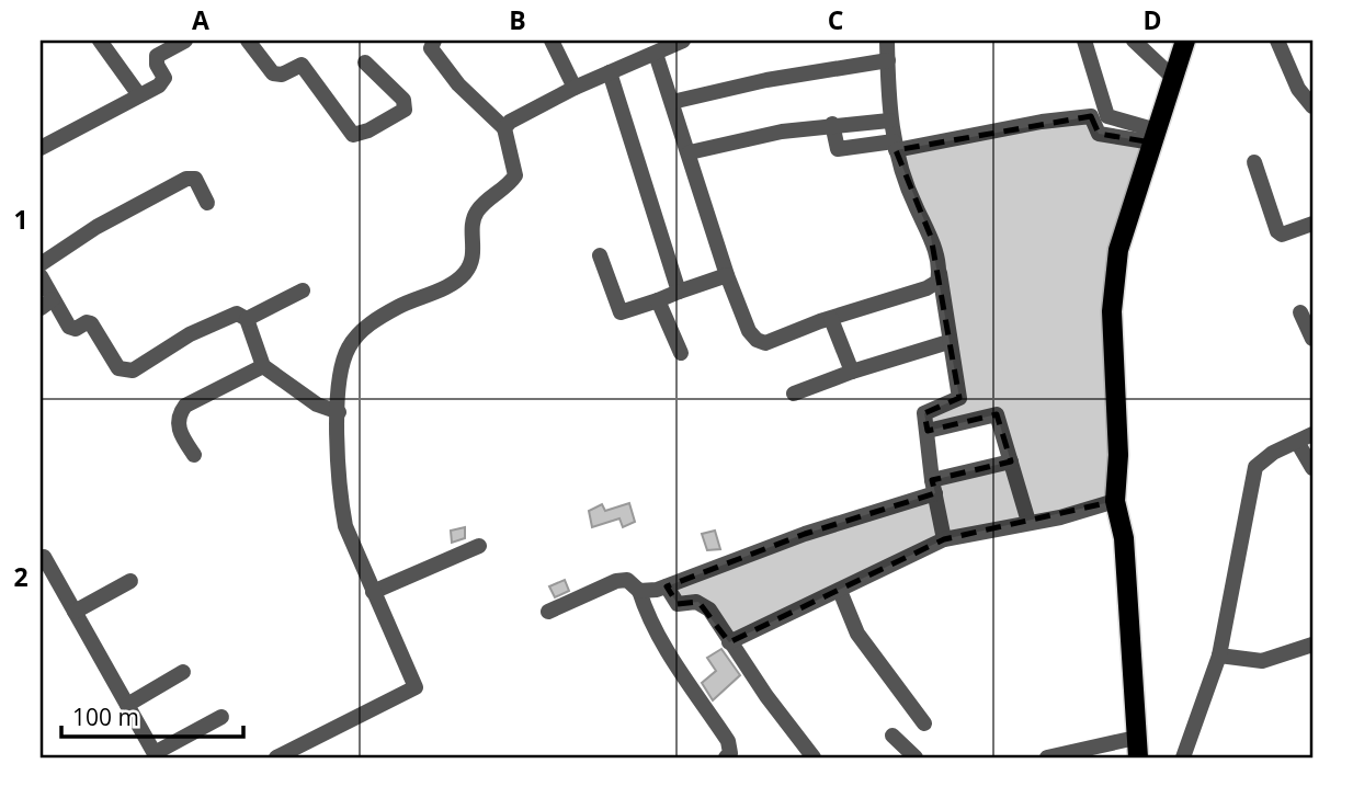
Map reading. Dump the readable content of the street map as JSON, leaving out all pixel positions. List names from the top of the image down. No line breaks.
{"scale_bar":"100 m","grid":{"columns":["A","B","C","D"],"rows":["1","2"]}}
